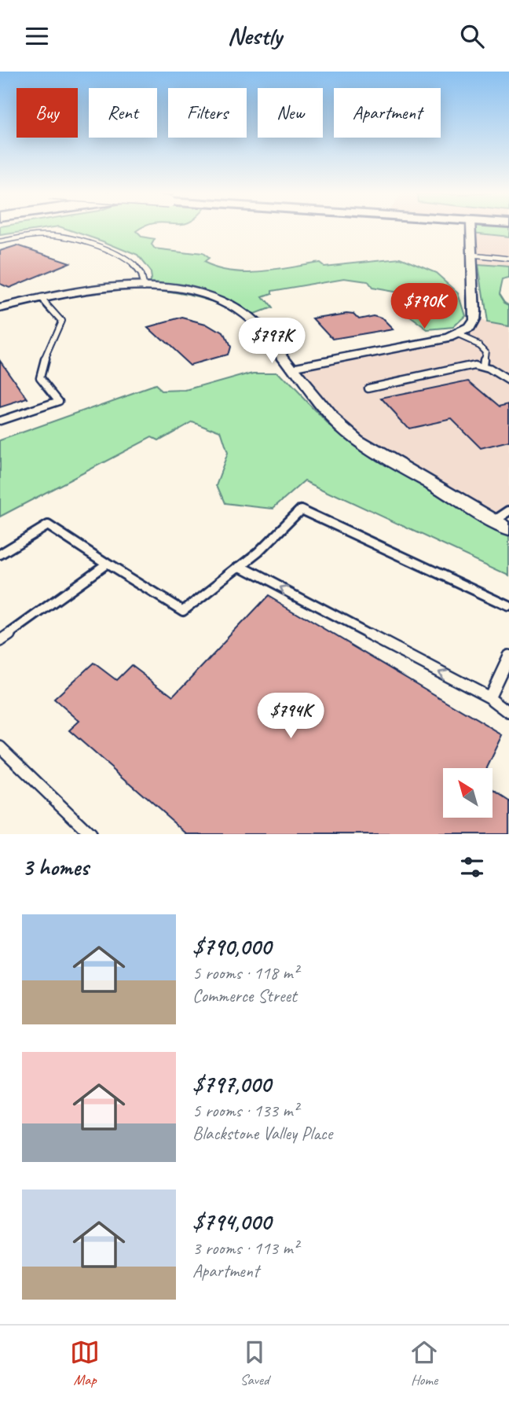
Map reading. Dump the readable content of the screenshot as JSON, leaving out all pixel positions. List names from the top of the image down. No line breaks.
{"north":"top left","page":{"header":"Nestly","chip":["Buy","Rent","Filters","New","Apartment"],"price":["$790K","$797K","$794K"],"heading":"3 homes","list":[{"name":"$790,000","note":"5 rooms · 118 m² · Commerce Street"},{"name":"$797,000","note":"5 rooms · 133 m² · Blackstone Valley Place"},{"name":"$794,000","note":"3 rooms · 113 m² · Apartment"}],"tabs":["Map","Saved","Home"]}}
